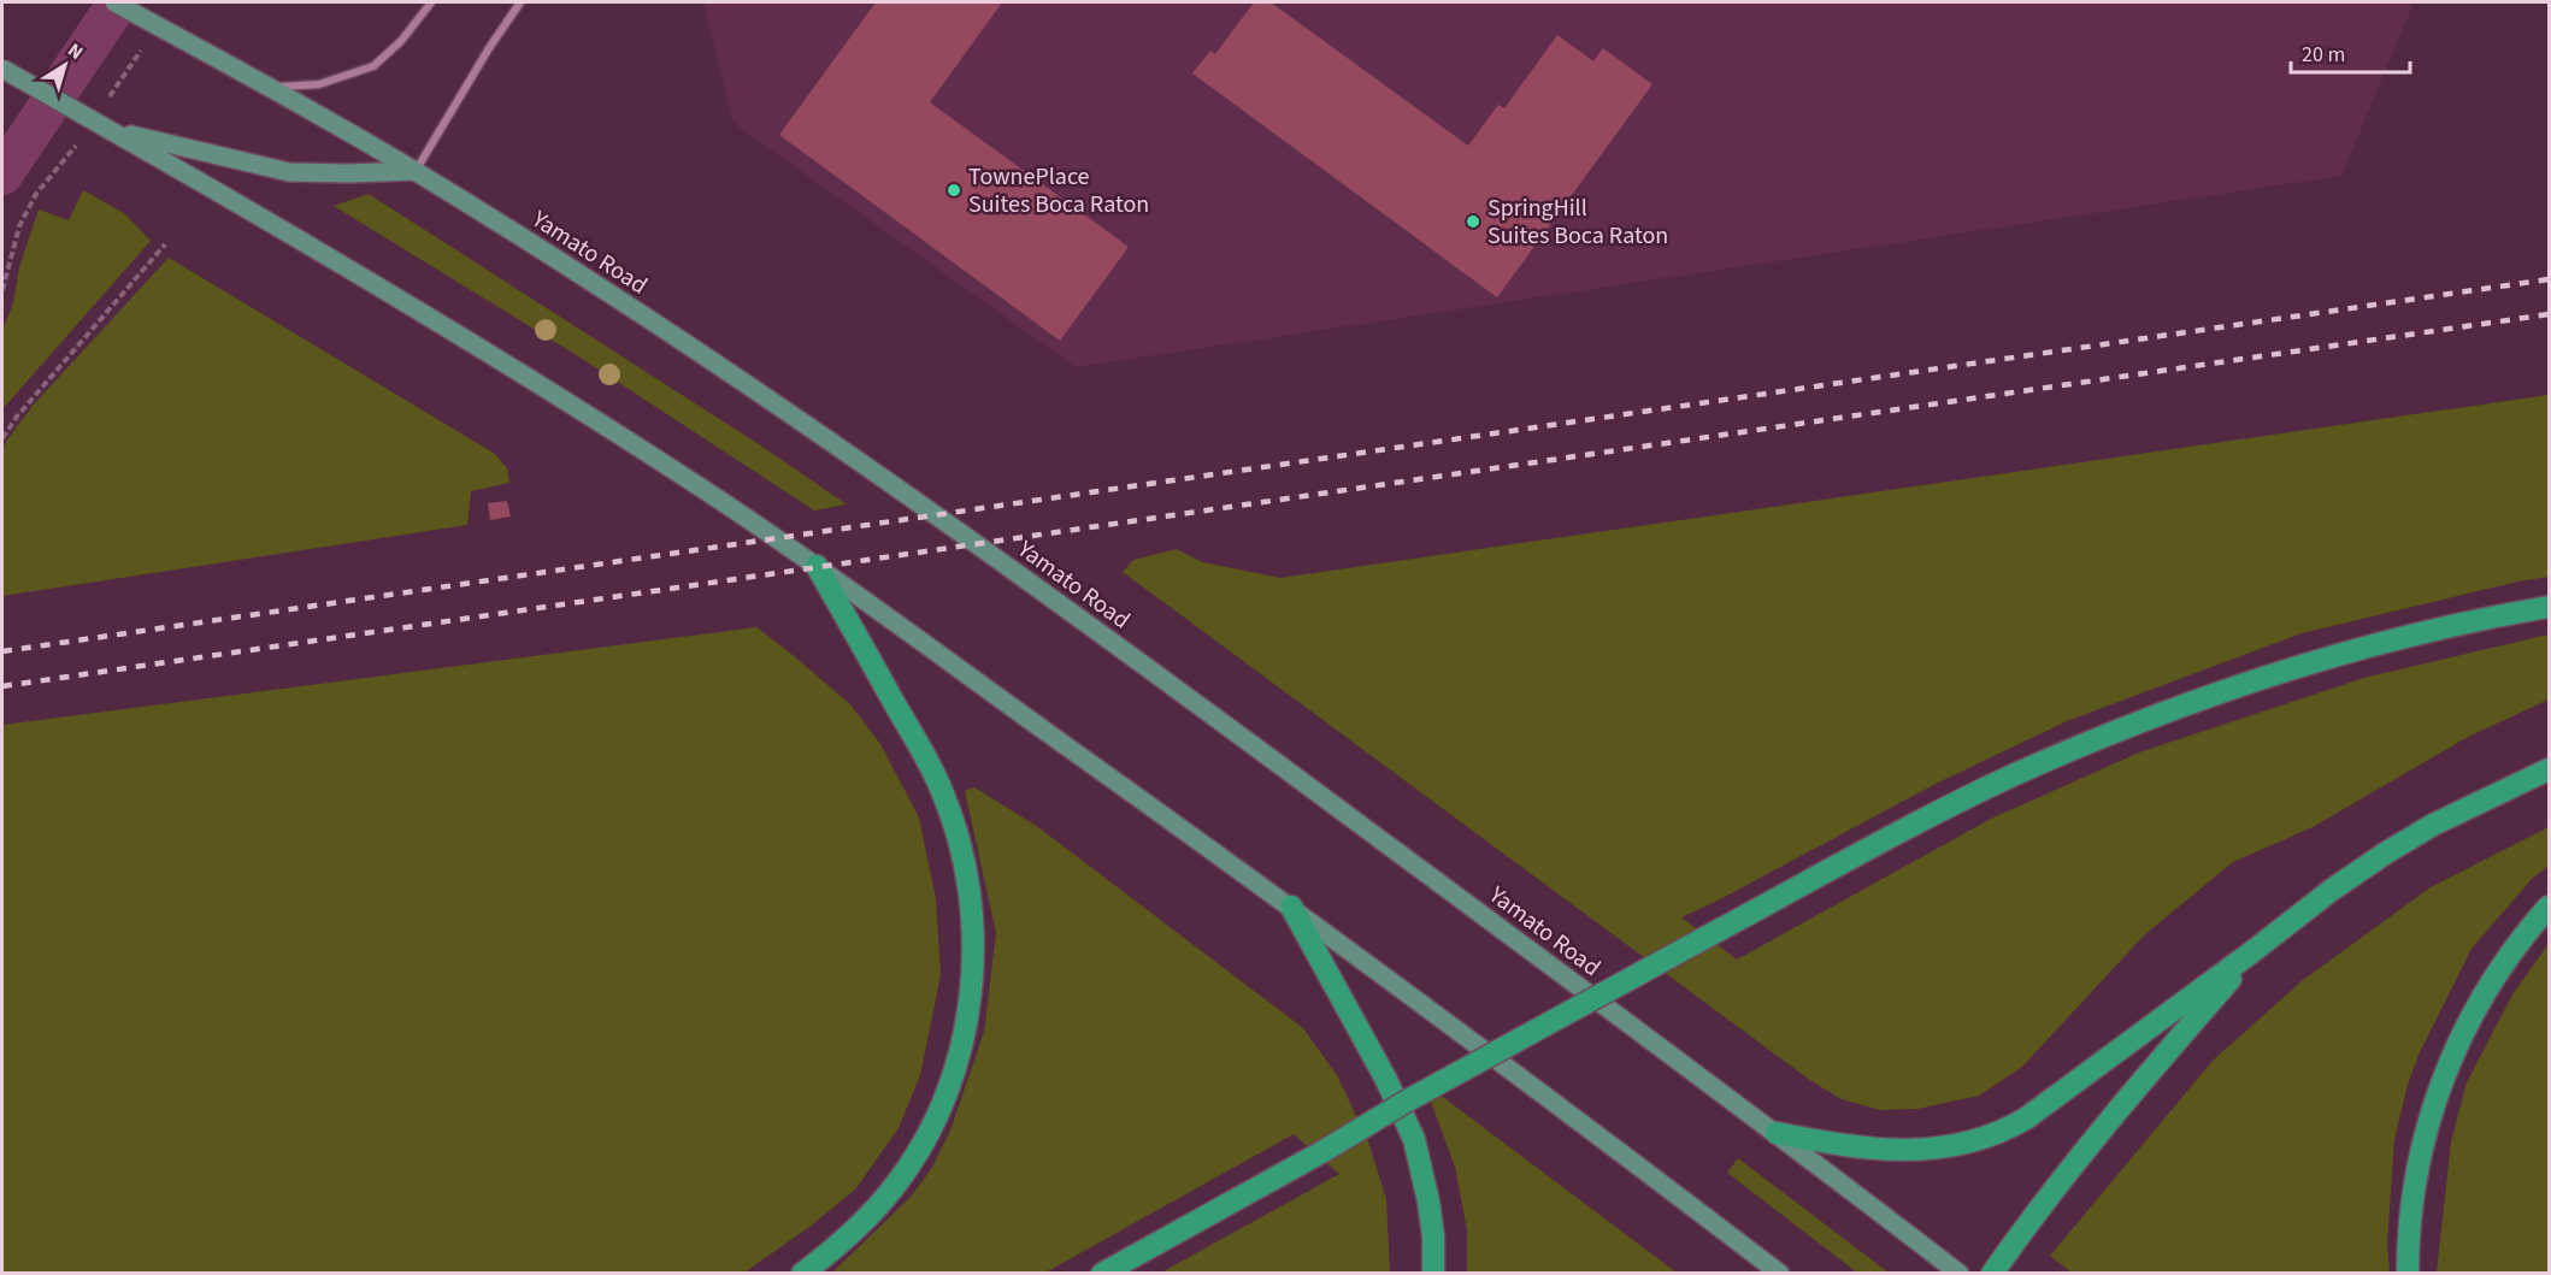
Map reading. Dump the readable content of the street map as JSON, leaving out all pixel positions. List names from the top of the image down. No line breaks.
{"streets":{"main road":["Yamato Road"]},"places":["TownePlace Suites Boca Raton","SpringHill Suites Boca Raton"],"scale_bar":"20 m","north":"top right"}
